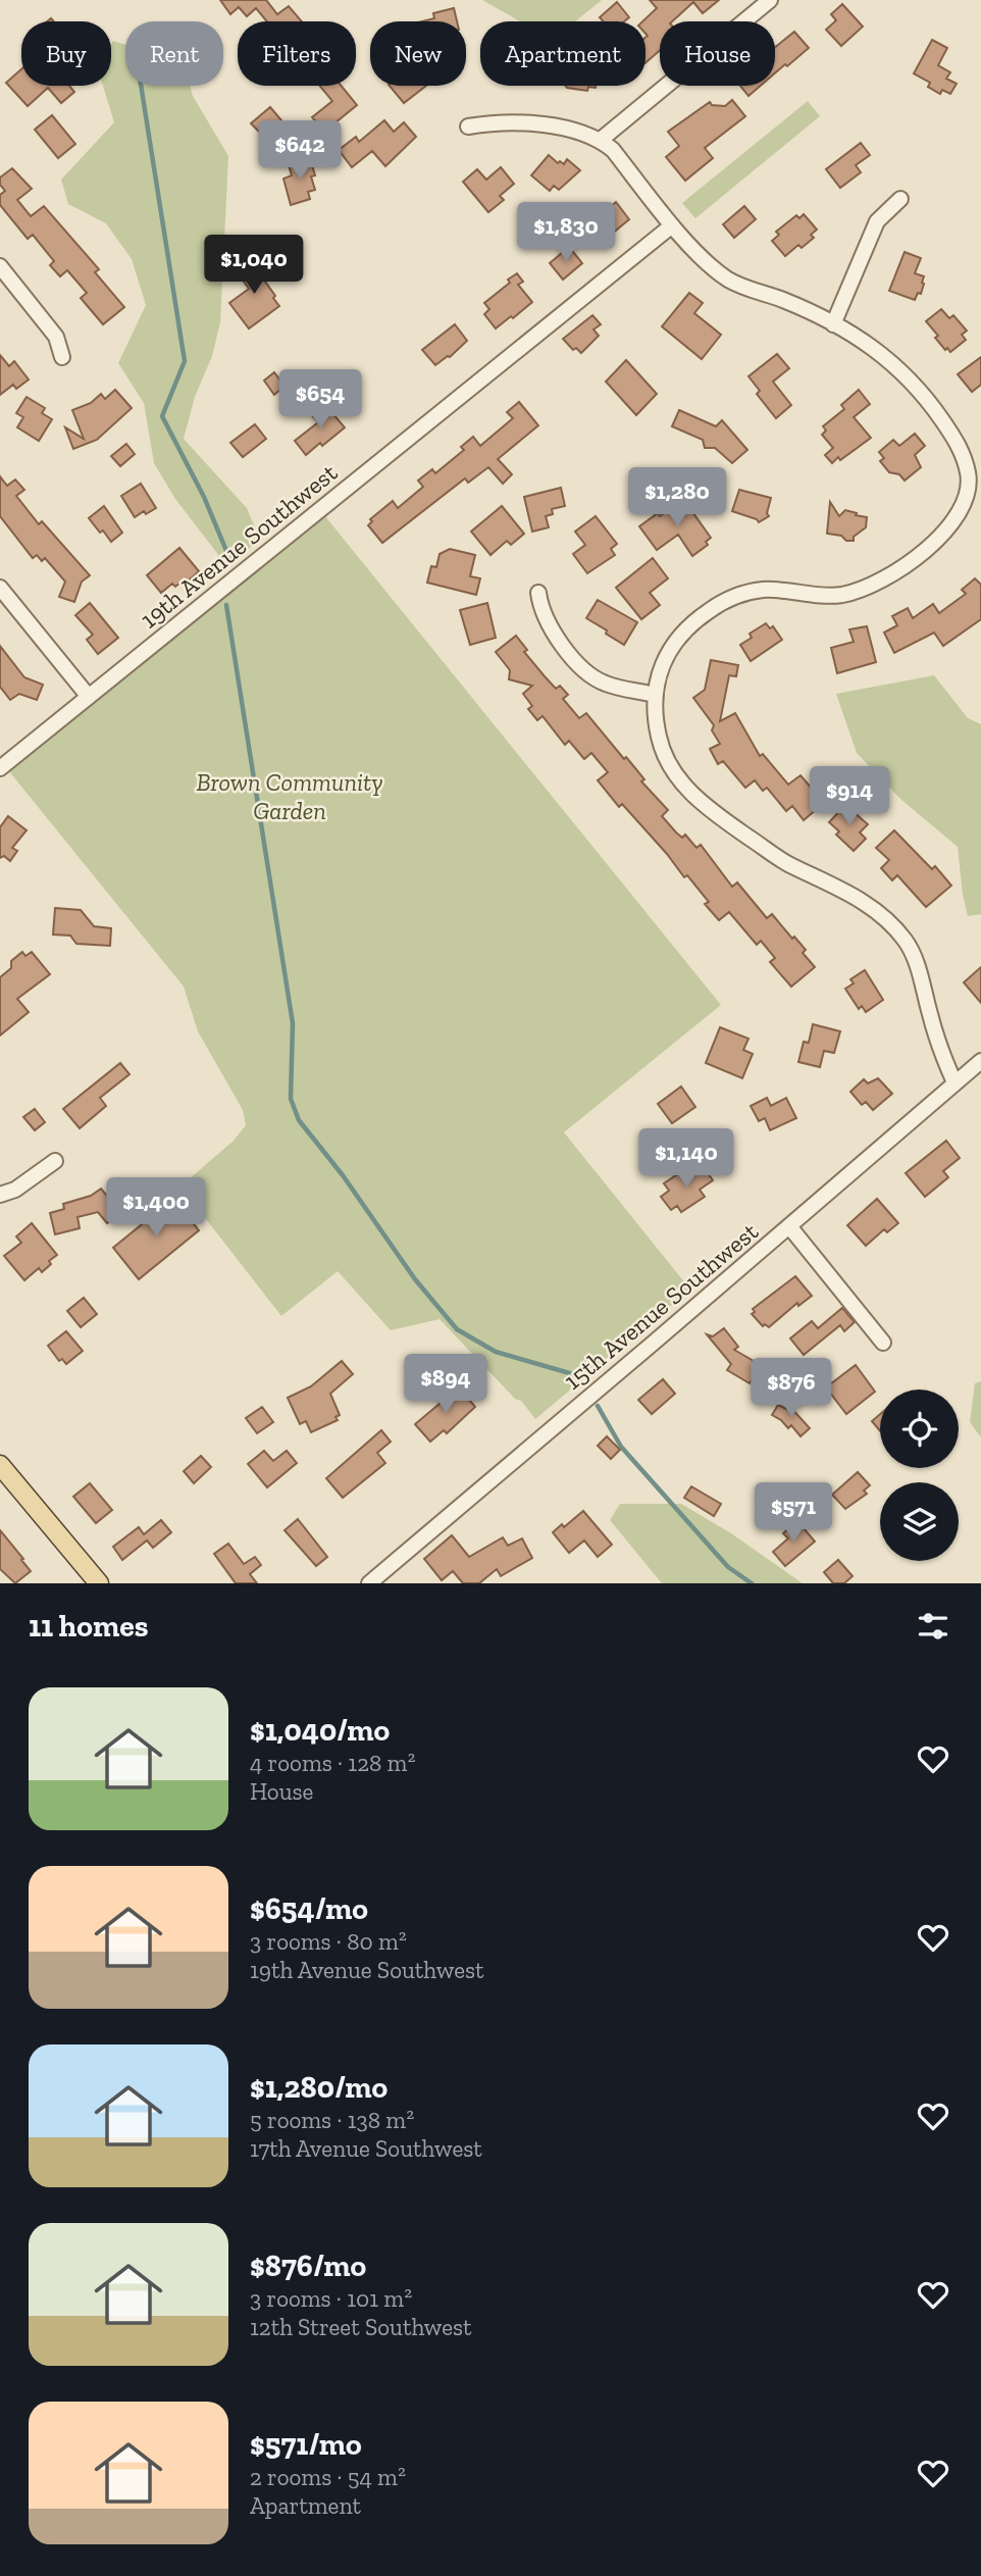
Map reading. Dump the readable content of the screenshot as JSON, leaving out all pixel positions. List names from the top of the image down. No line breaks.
{"streets":{"street":["19th Avenue Southwest","15th Avenue Southwest"]},"parks":["Brown Community Garden"],"page":{"chip":["Buy","Rent","Filters","New","Apartment","House"],"price":["$642","$1,830","$1,040","$654","$1,280","$914","$1,140","$1,400","$894","$876","$571"],"heading":"11 homes","list":[{"name":"$1,040/mo","note":"4 rooms · 128 m² · House"},{"name":"$654/mo","note":"3 rooms · 80 m² · 19th Avenue Southwest"},{"name":"$1,280/mo","note":"5 rooms · 138 m² · 17th Avenue Southwest"},{"name":"$876/mo","note":"3 rooms · 101 m² · 12th Street Southwest"},{"name":"$571/mo","note":"2 rooms · 54 m² · Apartment"}]}}
